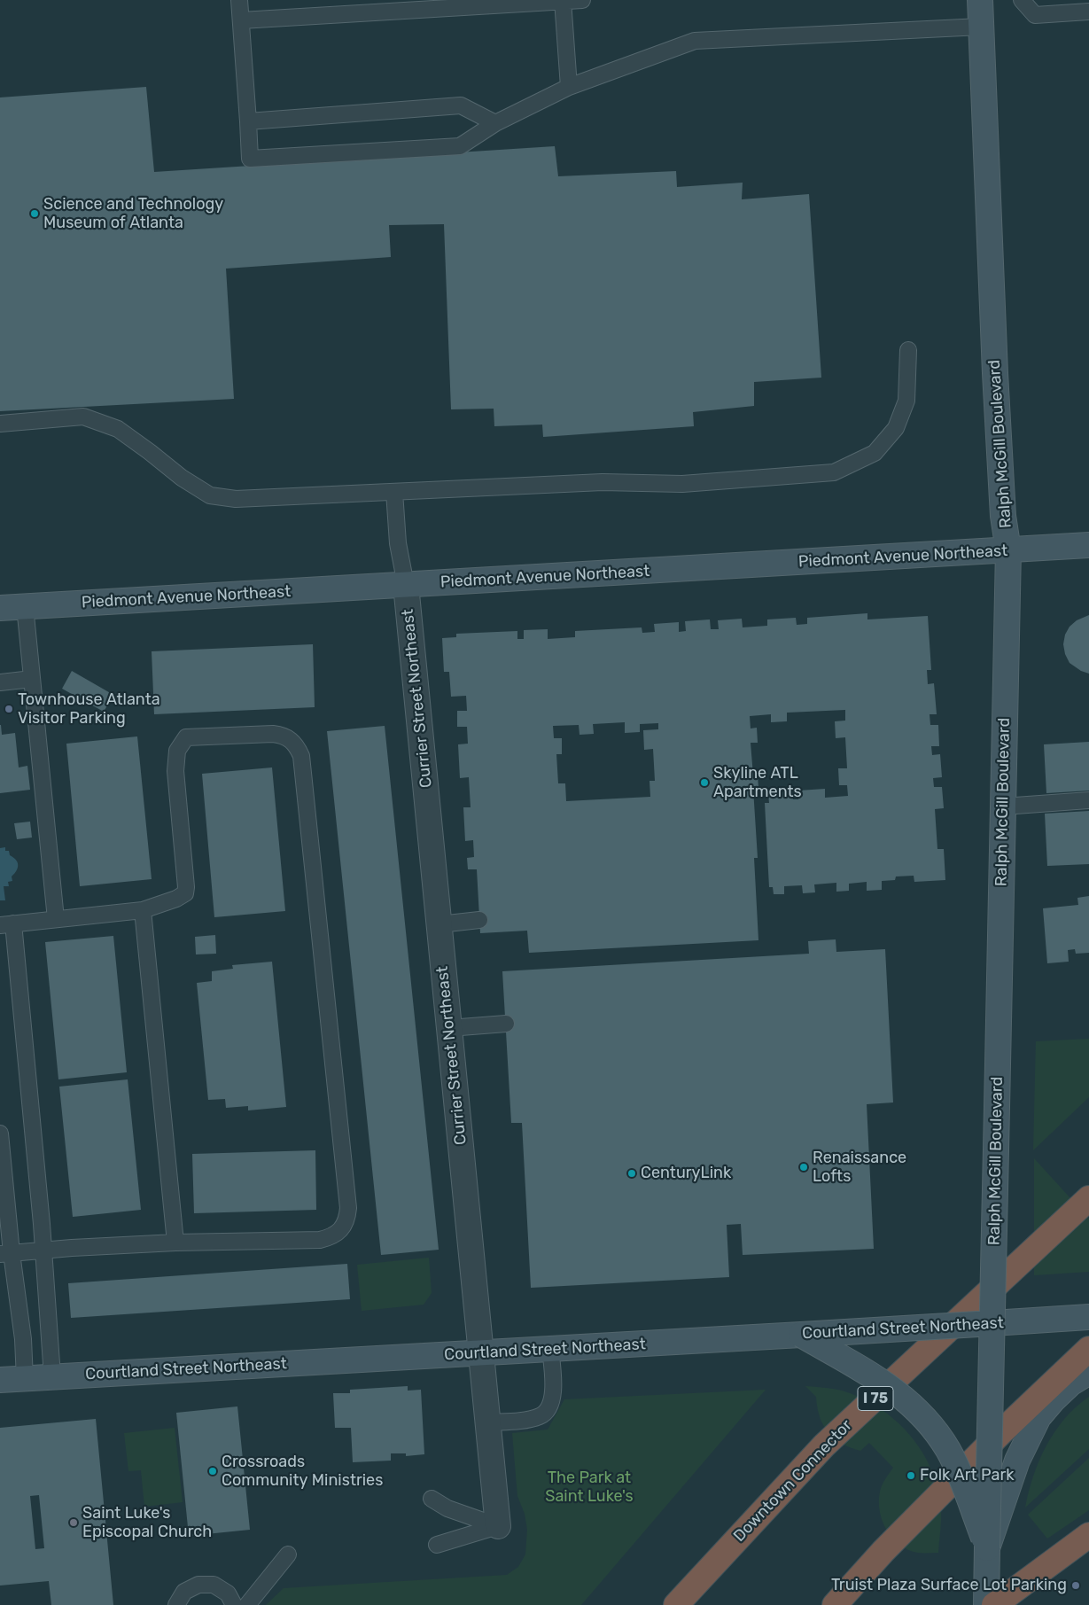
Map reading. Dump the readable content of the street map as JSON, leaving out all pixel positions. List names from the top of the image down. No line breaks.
{"streets":{"highway":["I 75","Downtown Connector"],"main road":["Ralph McGill Boulevard","Piedmont Avenue Northeast","Courtland Street Northeast"],"street":["Currier Street Northeast"]},"crossings":[["Ralph McGill Boulevard","Piedmont Avenue Northeast"],["Ralph McGill Boulevard","Courtland Street Northeast"],["Piedmont Avenue Northeast","Currier Street Northeast"],["Currier Street Northeast","Courtland Street Northeast"]],"parks":["The Park at Saint Luke's"],"places":["Science and Technology Museum of Atlanta","Townhouse Atlanta Visitor Parking","Skyline ATL Apartments","Renaissance Lofts","CenturyLink","Crossroads Community Ministries","Folk Art Park","Saint Luke's Episcopal Church","Truist Plaza Surface Lot Parking"]}
